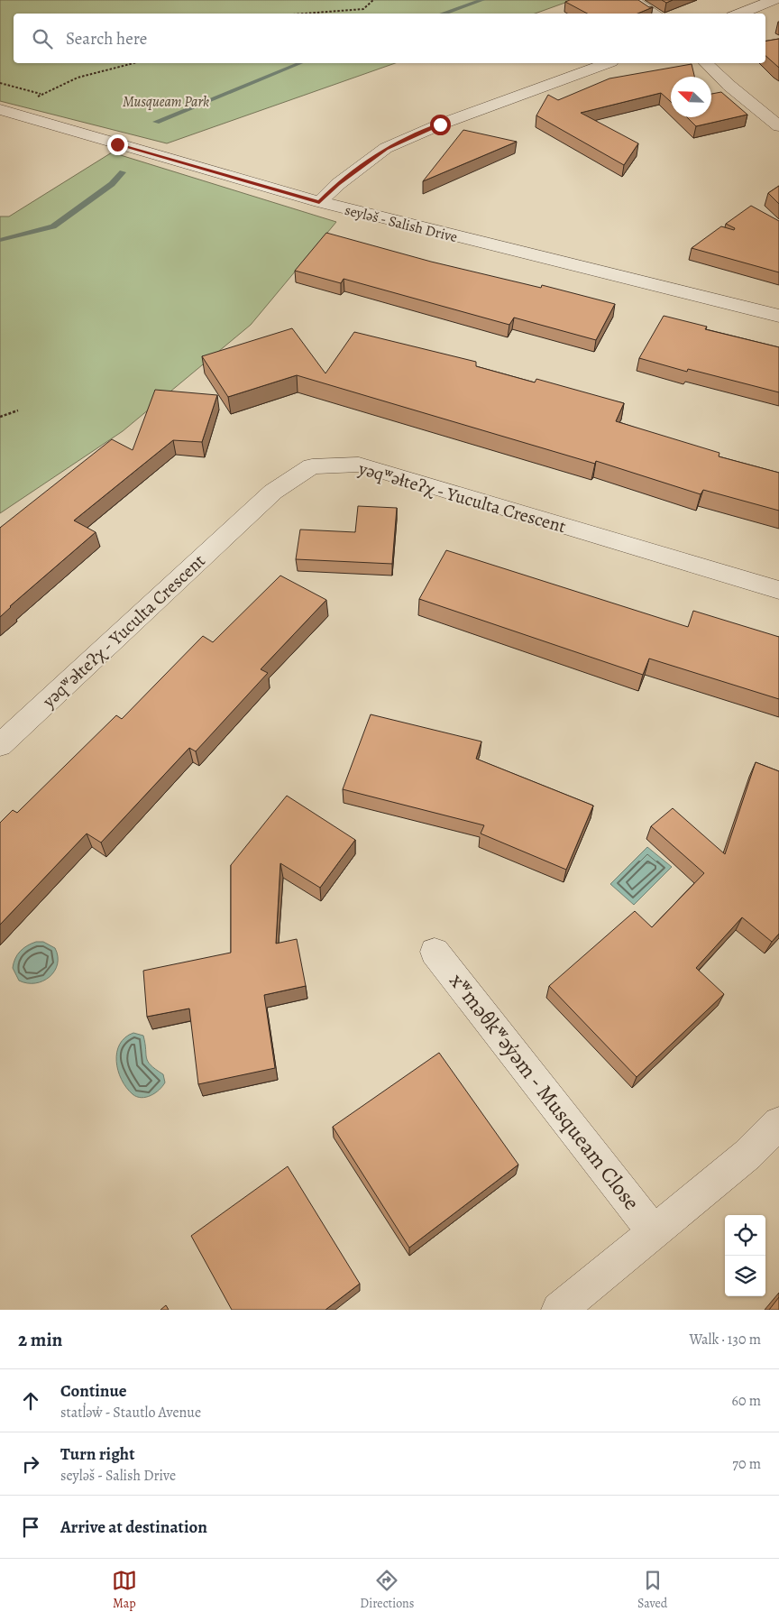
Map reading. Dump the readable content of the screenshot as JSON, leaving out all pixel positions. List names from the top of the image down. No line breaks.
{"streets":{"street":["seyləš - Salish Drive","yəqʷəɬteʔχ - Yuculta Crescent","xʷməθkʷəy̓əm - Musqueam Close"]},"parks":["Musqueam Park"],"north":"top left","page":{"search":"Search here","heading":["2 min","Walk · 130 m"],"list":[["Continue","statl̓əw̓ - Stautlo Avenue","60 m"],["Turn right","seyləš - Salish Drive","70 m"],"Arrive at destination"],"nav":["Map","Directions","Saved"]}}
